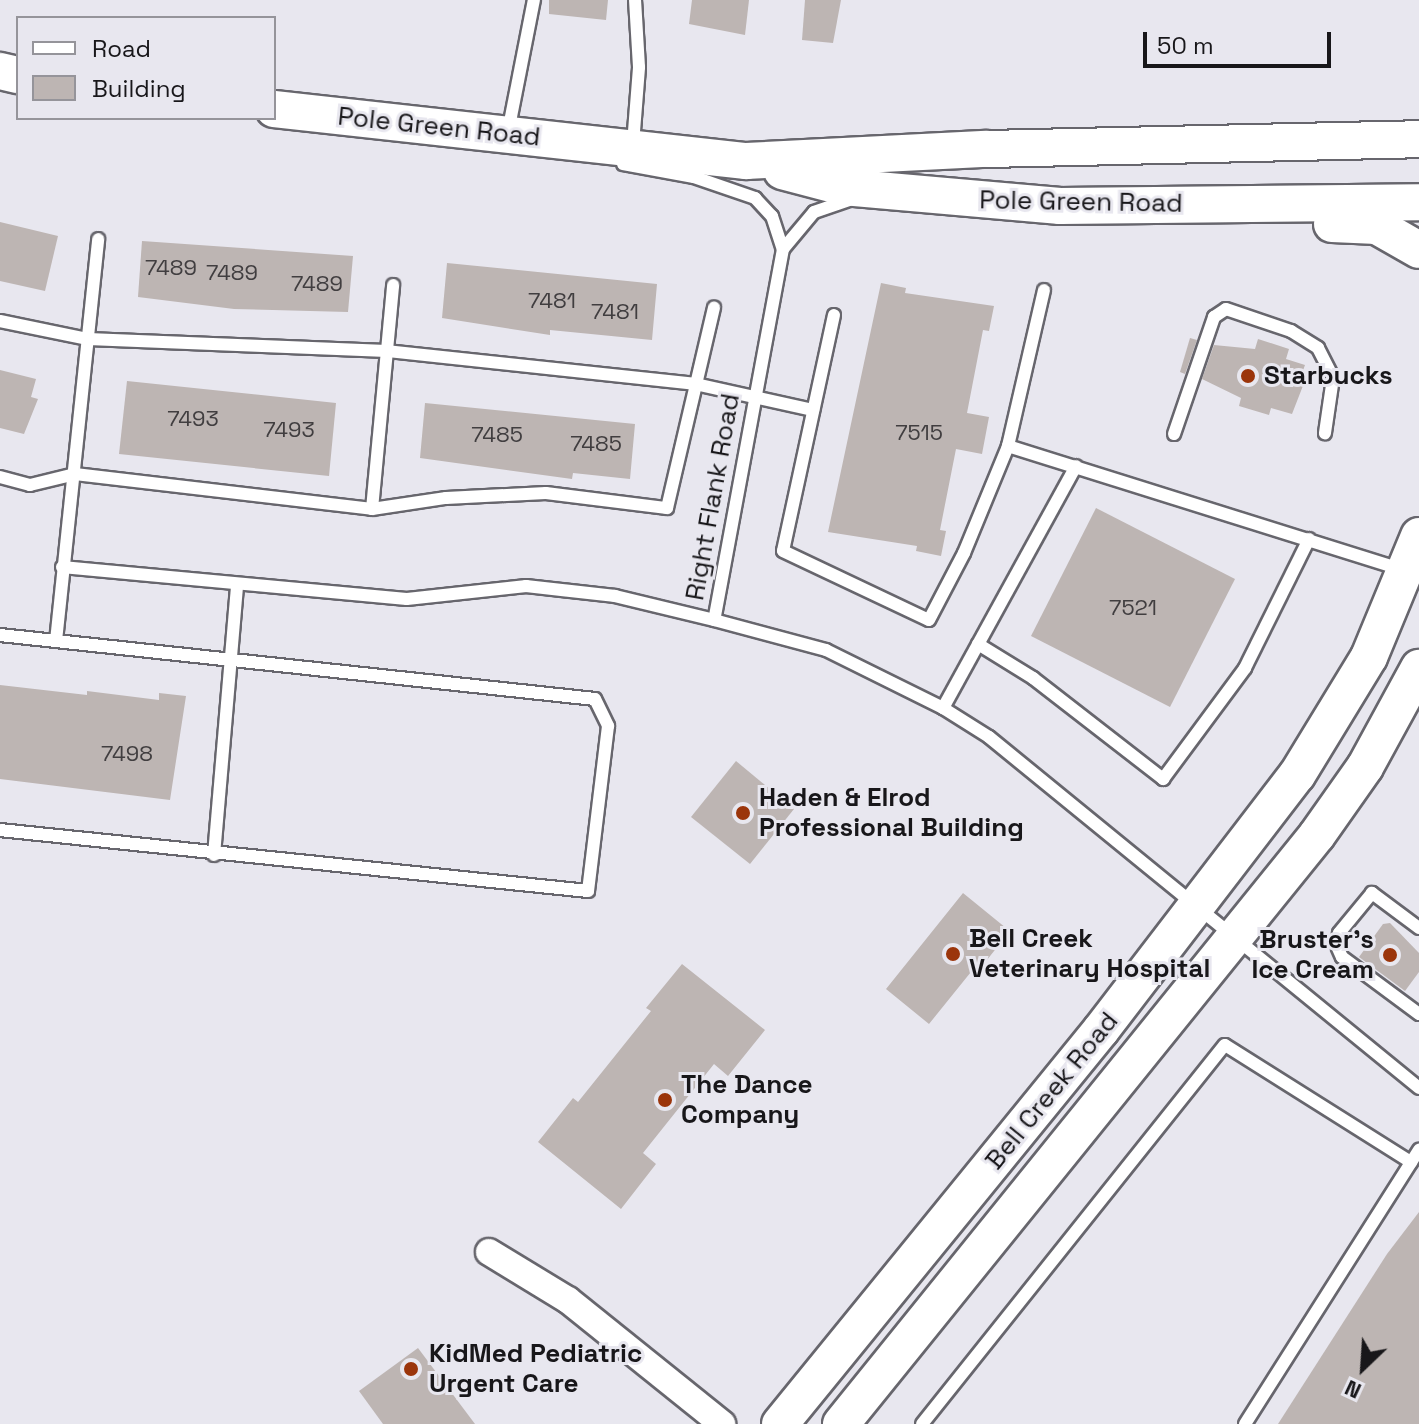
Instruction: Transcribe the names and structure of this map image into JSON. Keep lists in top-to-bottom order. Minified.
{"streets":{"main road":["Pole Green Road","Bell Creek Road"],"lane":["Right Flank Road"]},"crossings":[["Right Flank Road","Bell Creek Road"]],"places":["Starbucks","Haden & Elrod Professional Building","Bell Creek Veterinary Hospital","Bruster's Ice Cream","The Dance Company","KidMed Pediatric Urgent Care"],"house_numbers":["7489","7489","7489","7481","7481","7493","7493","7515","7485","7485","7521","7498"],"legend":["Road","Building"],"scale_bar":"50 m","north":"bottom left"}
